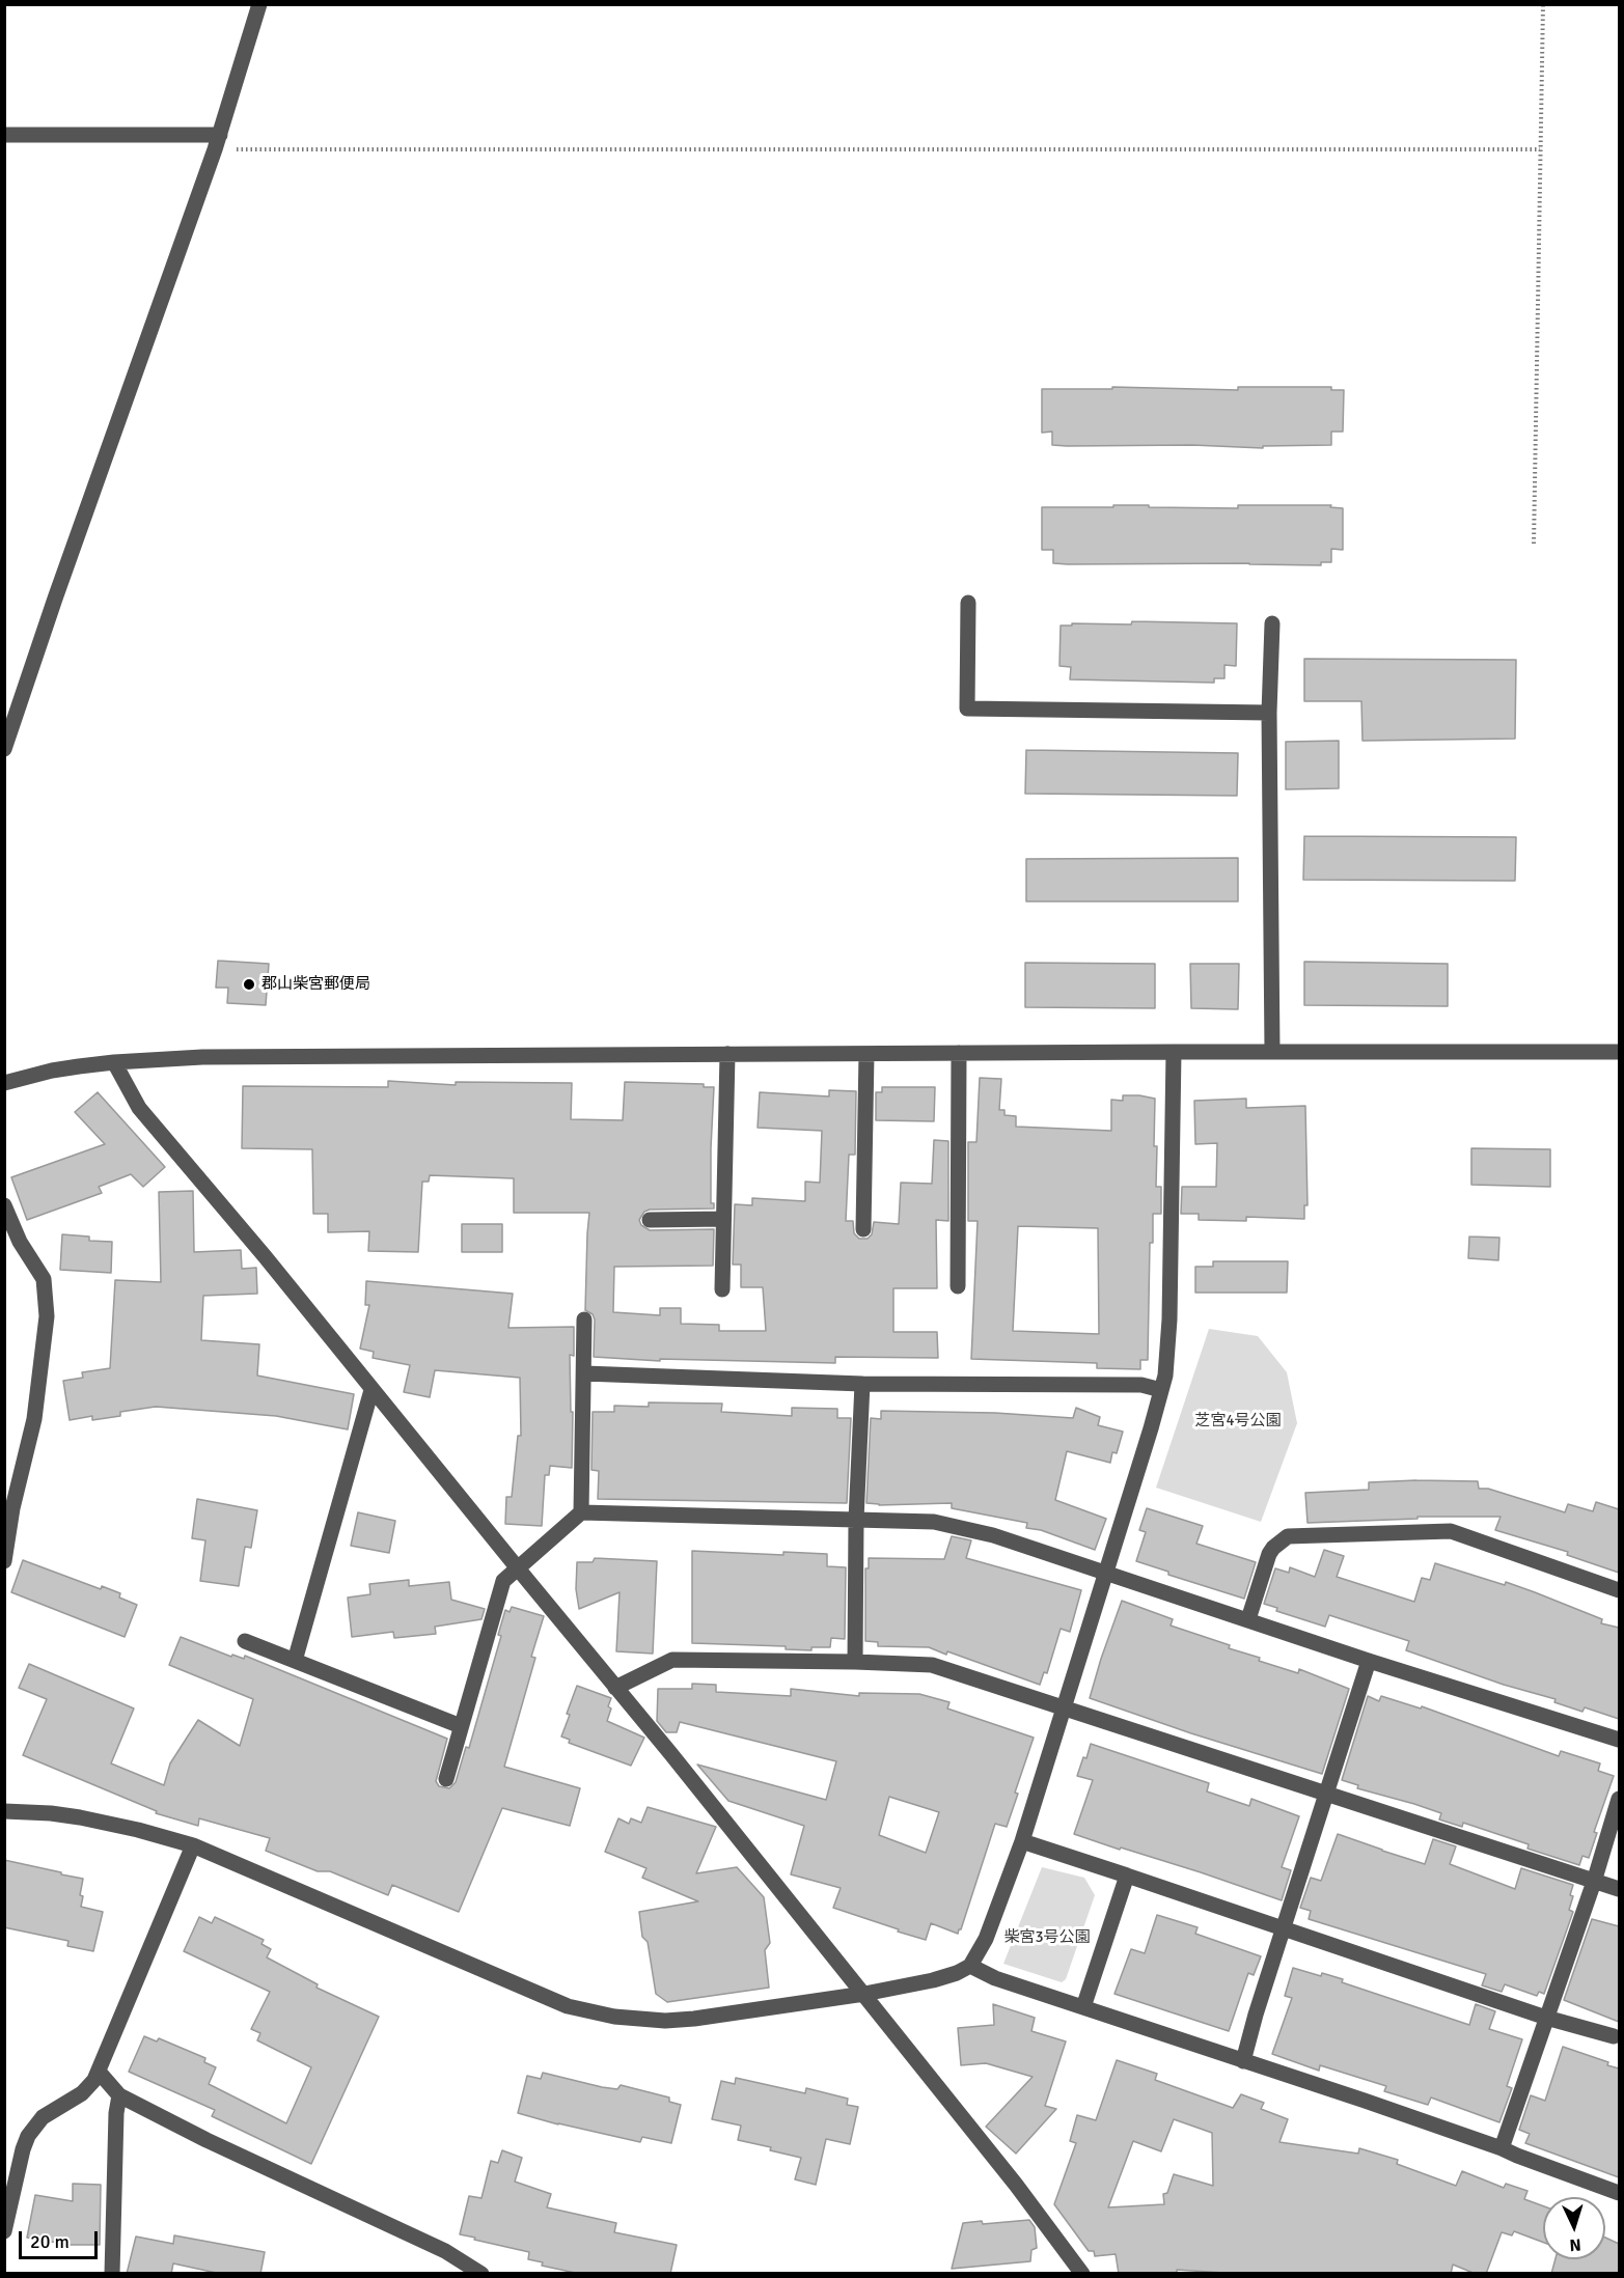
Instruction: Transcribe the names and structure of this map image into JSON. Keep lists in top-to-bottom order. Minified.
{"parks":["芝宮4号公園","柴宮3号公園"],"places":["郡山柴宮郵便局"],"scale_bar":"20 m","north":"bottom"}
